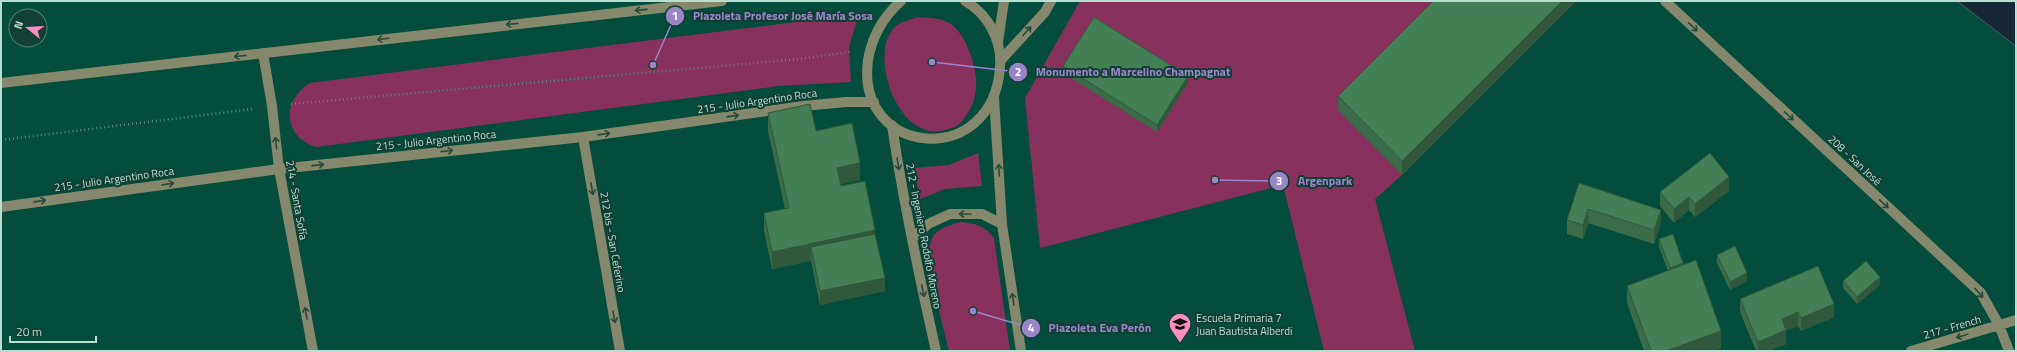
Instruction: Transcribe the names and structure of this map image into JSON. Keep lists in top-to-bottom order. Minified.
{"streets":{"street":["215 - Julio Argentino Roca","208 - San José","214 - Santa Sofía","212 - Ingeniero Rodolfo Moreno","212 bis - San Ceferino","217 - French"]},"crossings":[["215 - Julio Argentino Roca","214 - Santa Sofía"],["215 - Julio Argentino Roca","212 bis - San Ceferino"],["208 - San José","217 - French"]],"one_way":["215 - Julio Argentino Roca","208 - San José","214 - Santa Sofía","212 bis - San Ceferino","217 - French"],"places":{"other":["Monumento a Marcelino Champagnat","Plazoleta Profesor José María Sosa","Argenpark","Plazoleta Eva Perón"],"school or university":["Escuela Primaria 7 Juan Bautista Alberdi"]},"scale_bar":"20 m","north":"left"}
